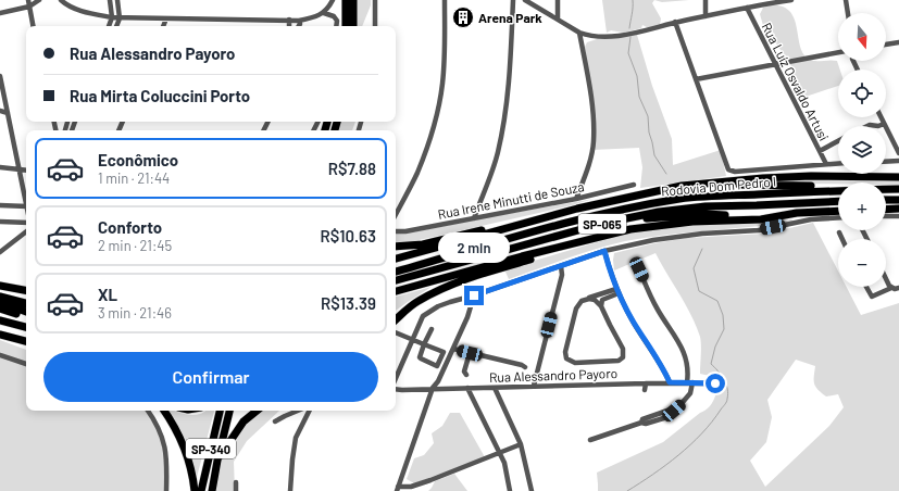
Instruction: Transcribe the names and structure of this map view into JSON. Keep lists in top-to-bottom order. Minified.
{"streets":{"highway":["Rodovia Dom Pedro I","SP-065","SP-340"],"street":["Rua Luíz Osvaldo Artusi","Rua Irene Minutti de Souza","Rua Alessandro Payoro"]},"places":{"building":["Arena Park"]},"north":"bottom","page":{"map_buttons":["+","−"],"banner":["Rua Alessandro Payoro","Rua Mirta Coluccini Porto"],"list":[{"name":"Econômico","note":"1 min · 21:44","value":"R$7.88"},{"name":"Conforto","note":"2 min · 21:45","value":"R$10.63"},{"name":"XL","note":"3 min · 21:46","value":"R$13.39"}],"bubble":"2 min","buttons":"Confirmar"}}
